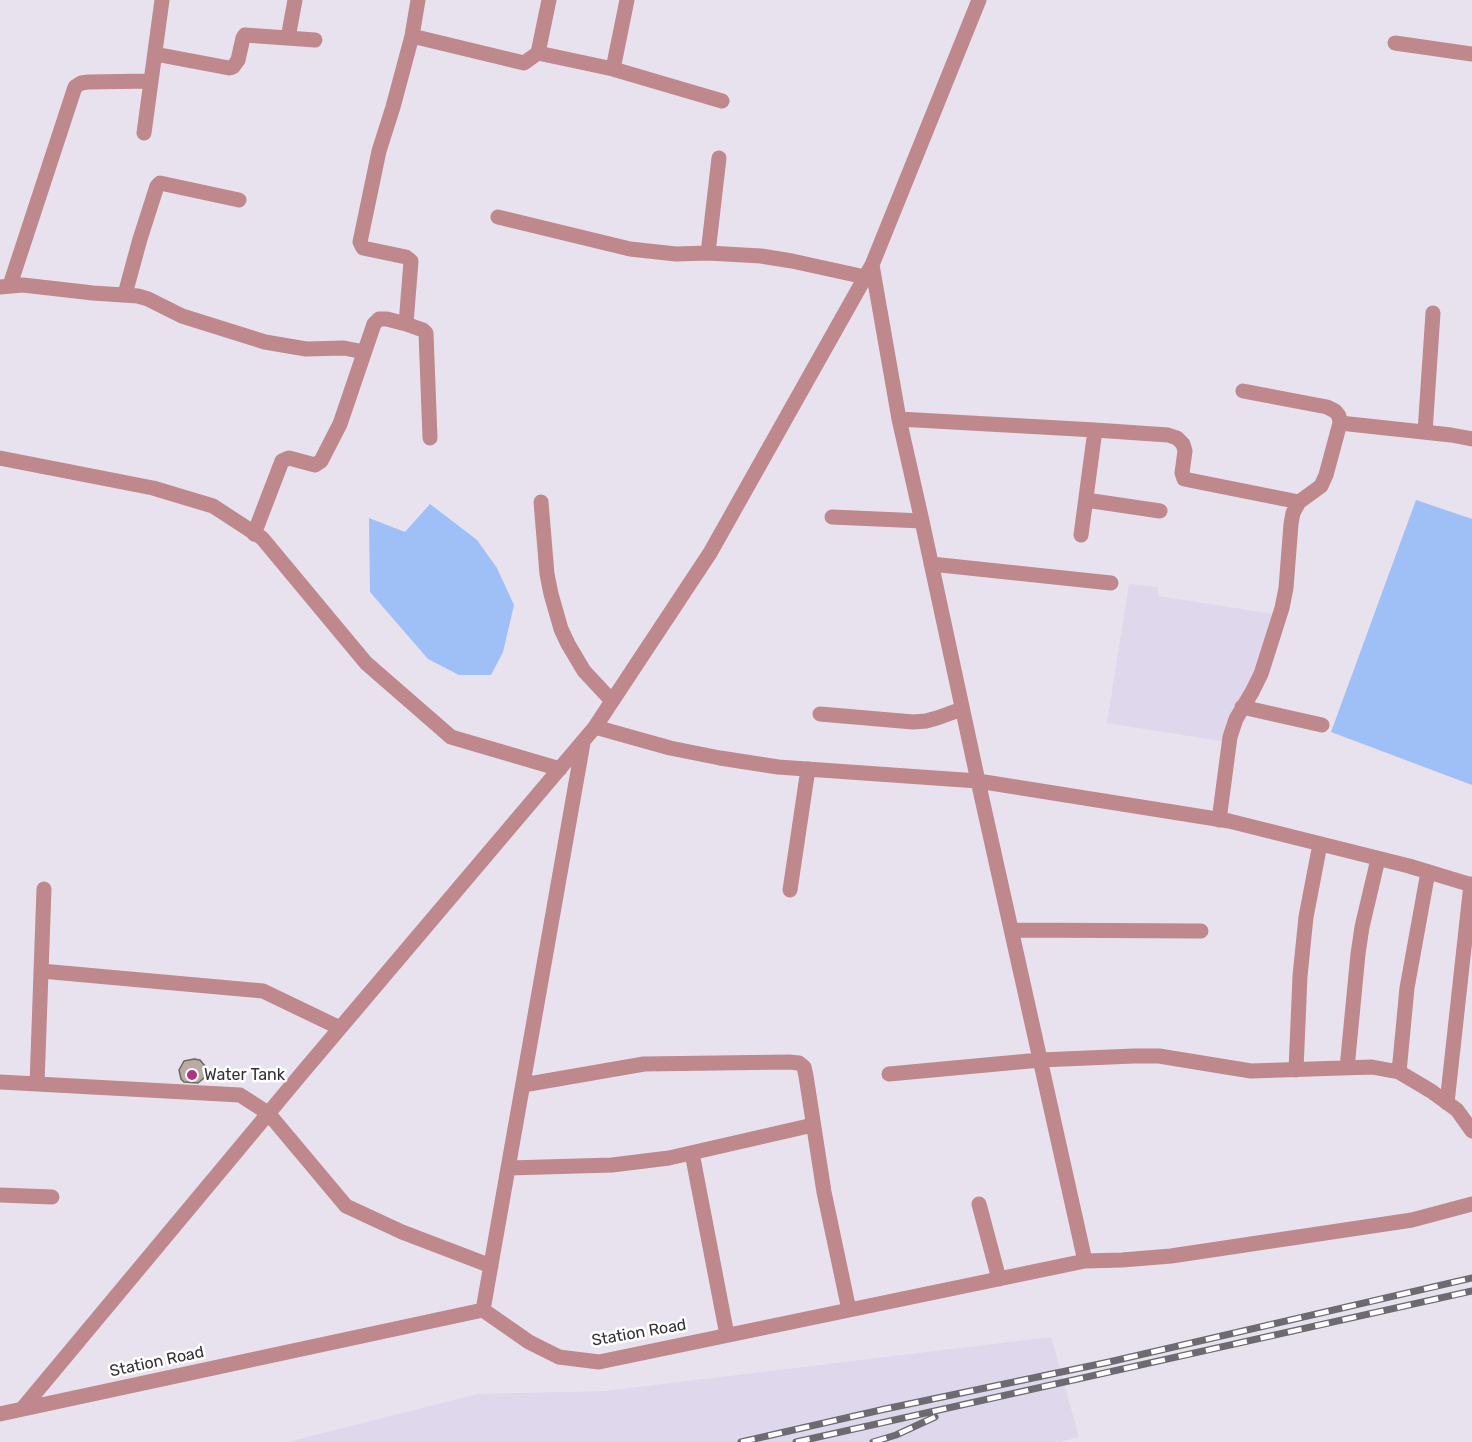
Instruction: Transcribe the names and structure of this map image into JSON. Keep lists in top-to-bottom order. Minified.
{"streets":{"street":["Station Road"]},"places":["Water Tank"]}
